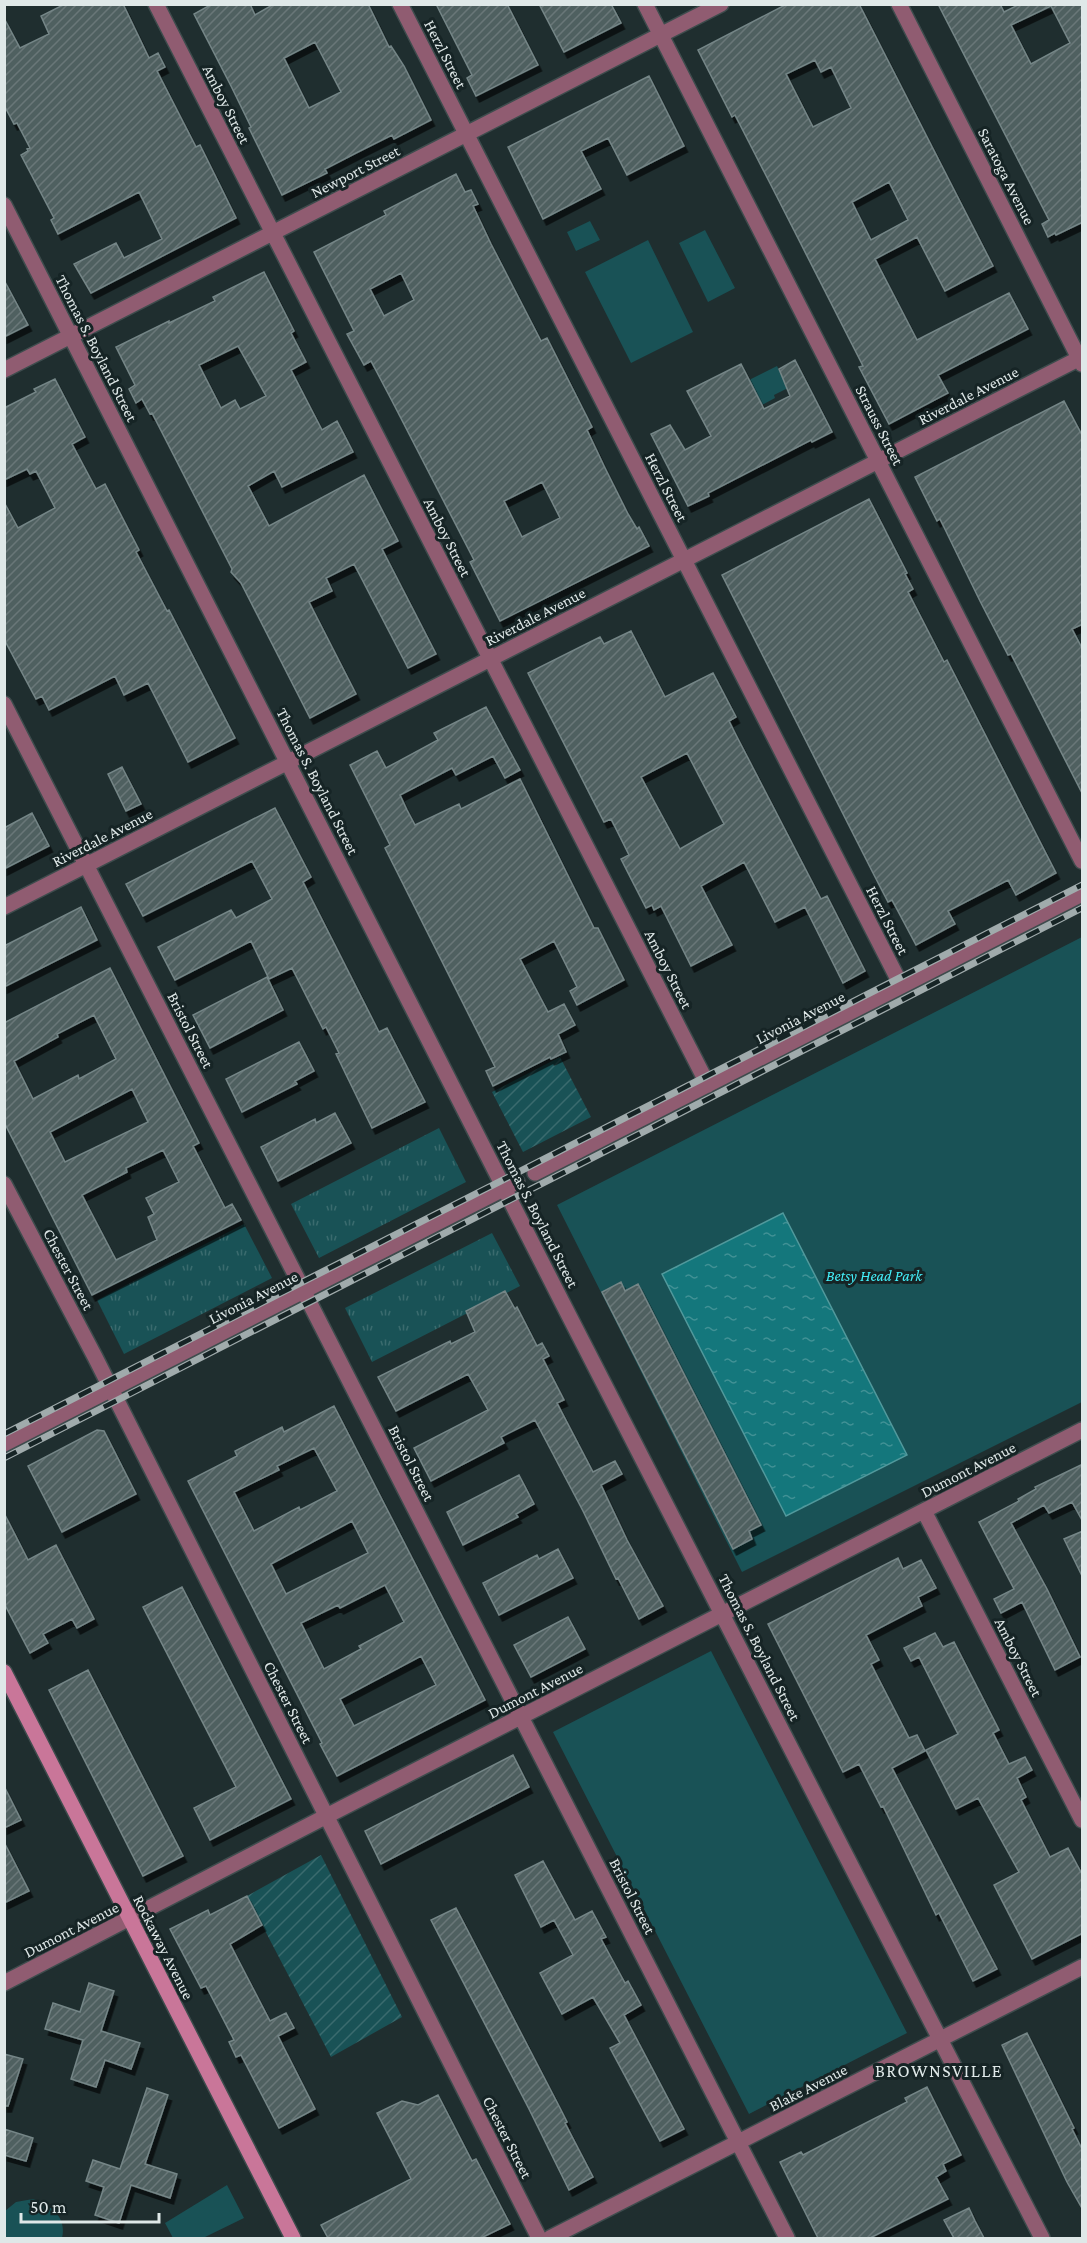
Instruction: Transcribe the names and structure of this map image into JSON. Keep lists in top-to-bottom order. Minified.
{"streets":{"street":["Herzl Street","Amboy Street","Newport Street","Saratoga Avenue","Thomas S. Boyland Street","Riverdale Avenue","Strauss Street","Livonia Avenue","Bristol Street","Chester Street","Dumont Avenue","Rockaway Avenue","Blake Avenue"]},"crossings":[["Herzl Street","Newport Street"],["Herzl Street","Riverdale Avenue"],["Herzl Street","Livonia Avenue"],["Amboy Street","Newport Street"],["Amboy Street","Riverdale Avenue"],["Amboy Street","Livonia Avenue"],["Amboy Street","Dumont Avenue"],["Newport Street","Thomas S. Boyland Street"],["Newport Street","Strauss Street"],["Saratoga Avenue","Riverdale Avenue"],["Thomas S. Boyland Street","Riverdale Avenue"],["Thomas S. Boyland Street","Livonia Avenue"],["Thomas S. Boyland Street","Dumont Avenue"],["Thomas S. Boyland Street","Blake Avenue"],["Riverdale Avenue","Strauss Street"],["Riverdale Avenue","Bristol Street"],["Livonia Avenue","Bristol Street"],["Livonia Avenue","Chester Street"],["Bristol Street","Dumont Avenue"],["Bristol Street","Blake Avenue"],["Chester Street","Dumont Avenue"],["Dumont Avenue","Rockaway Avenue"]],"districts":["BROWNSVILLE"],"parks":["Betsy Head Park"],"scale_bar":"50 m"}
